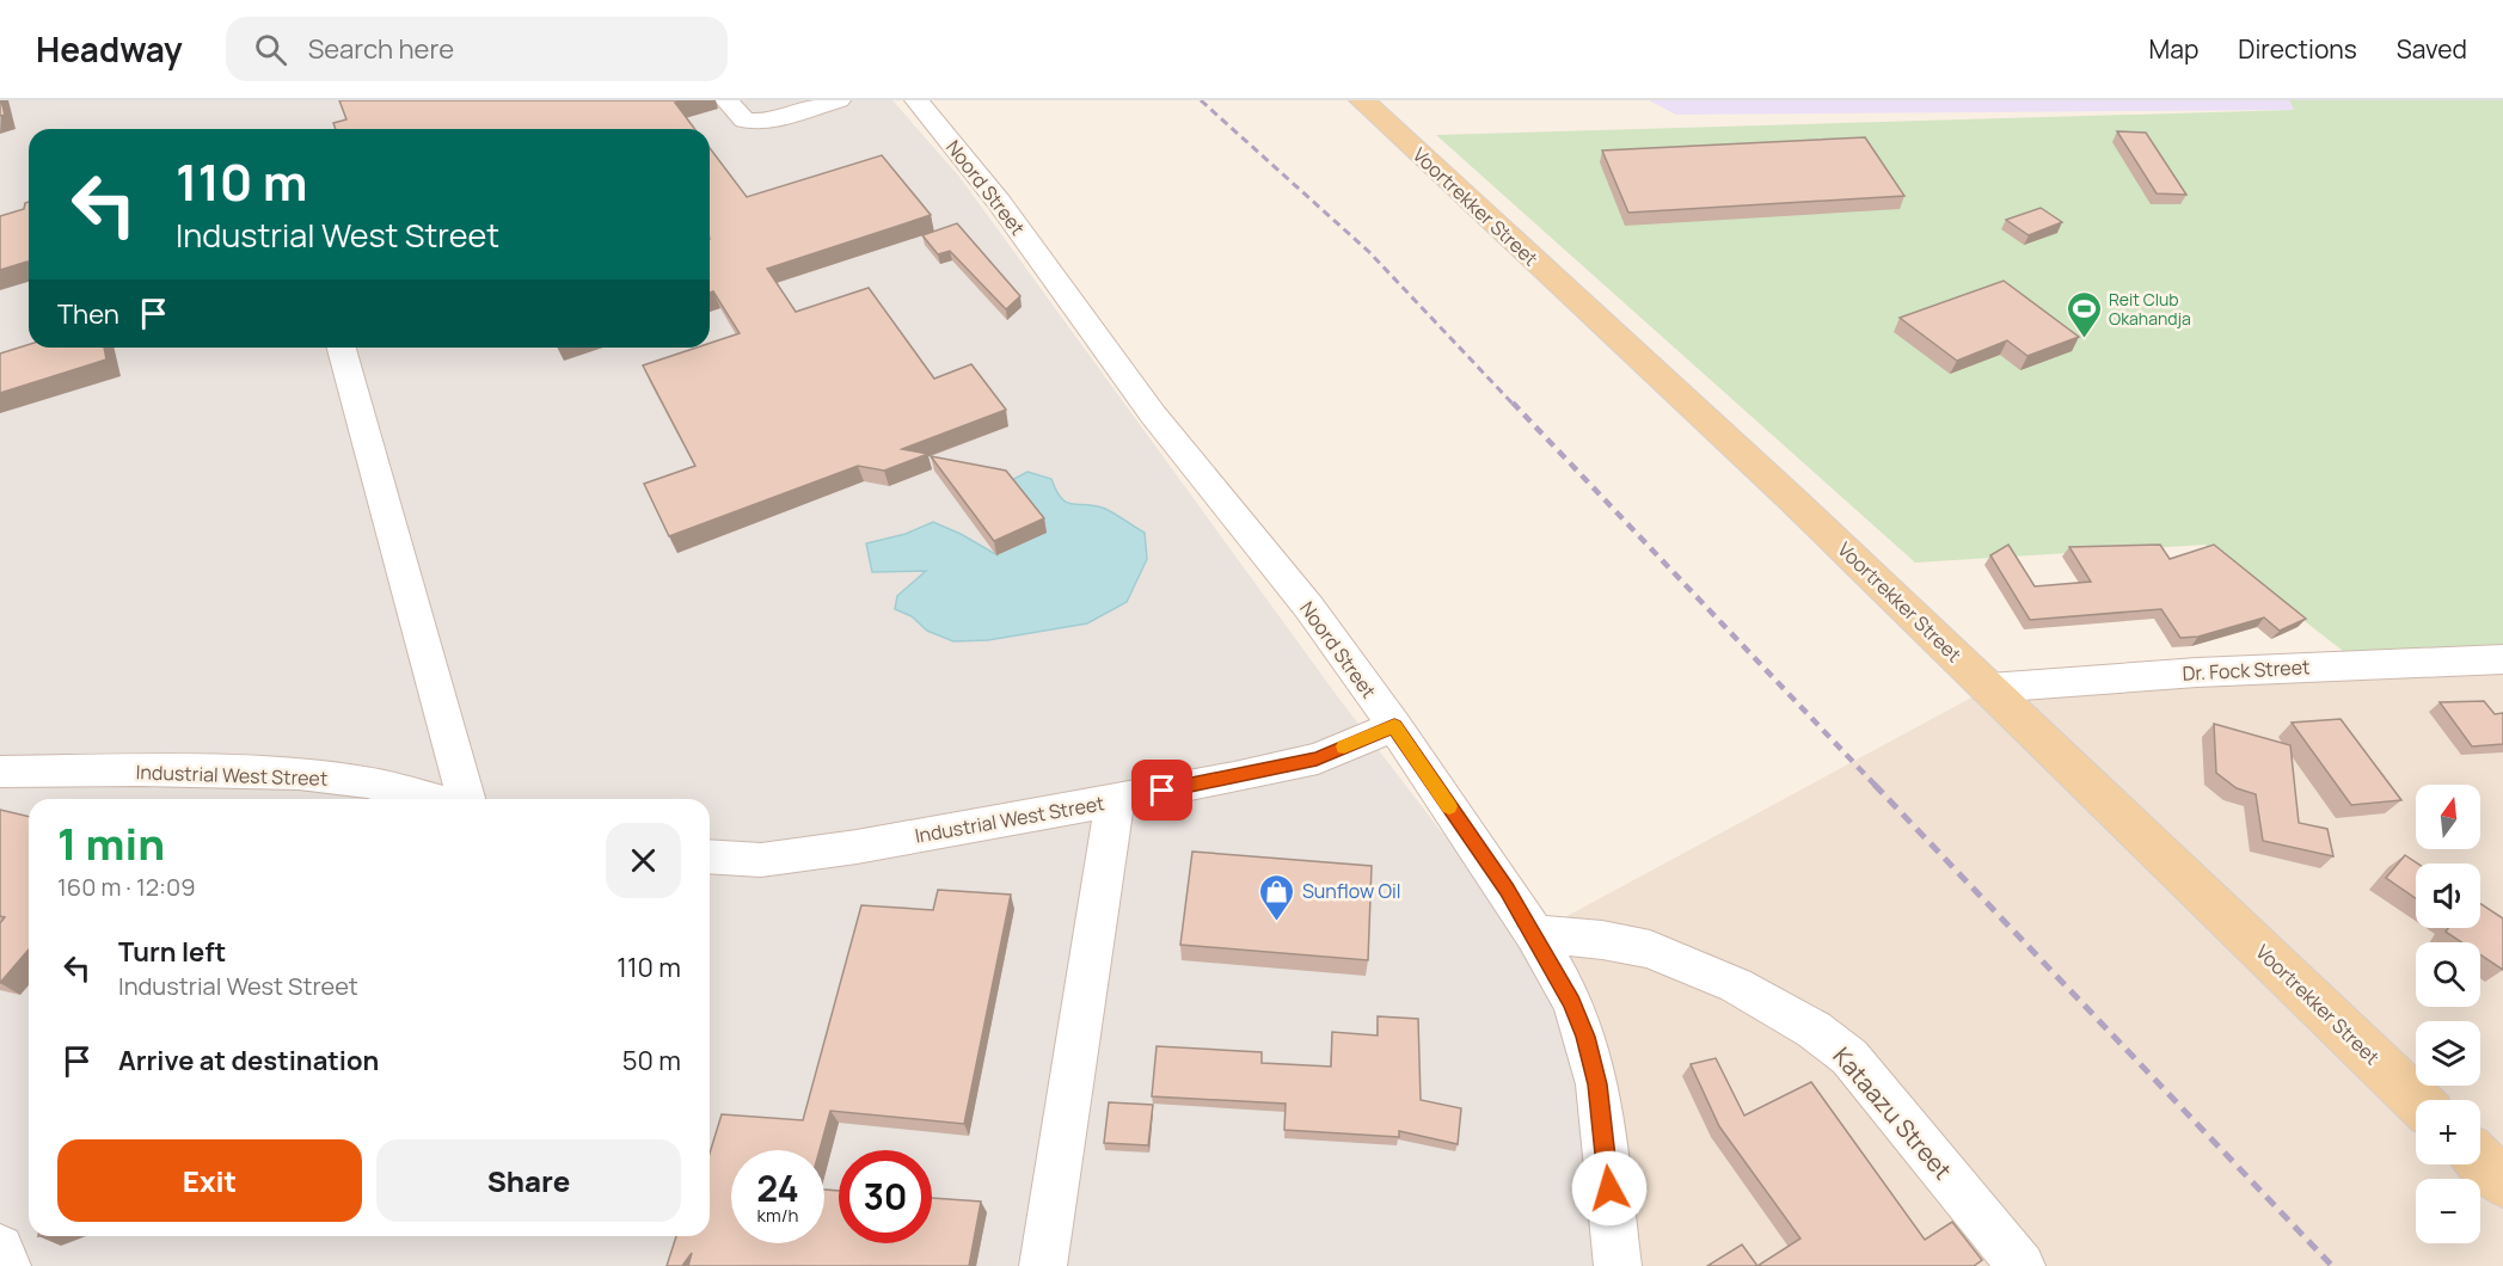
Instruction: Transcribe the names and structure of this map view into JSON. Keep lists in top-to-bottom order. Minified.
{"streets":{"main road":["Voortrekker Street"],"street":["Noord Street","Dr. Fock Street","Industrial West Street","Kataazu Street"]},"crossings":[["Noord Street","Industrial West Street"],["Noord Street","Kataazu Street"],["Voortrekker Street","Dr. Fock Street"]],"places":{"sports":["Reit Club Okahandja"],"shop":["Sunflow Oil"]},"north":"top","page":{"header":"Headway","search":"Search here","nav":["Map","Directions","Saved"],"turn":["110 m","Industrial West Street"],"then":"Then","map_buttons":["+","−"],"heading":["1 min","160 m · 12:09"],"list":[{"name":"Turn left","note":"Industrial West Street","value":"110 m"},{"name":"Arrive at destination","value":"50 m"}],"buttons":["Exit","Share"],"speed":"24 km/h","limit":"30"}}
